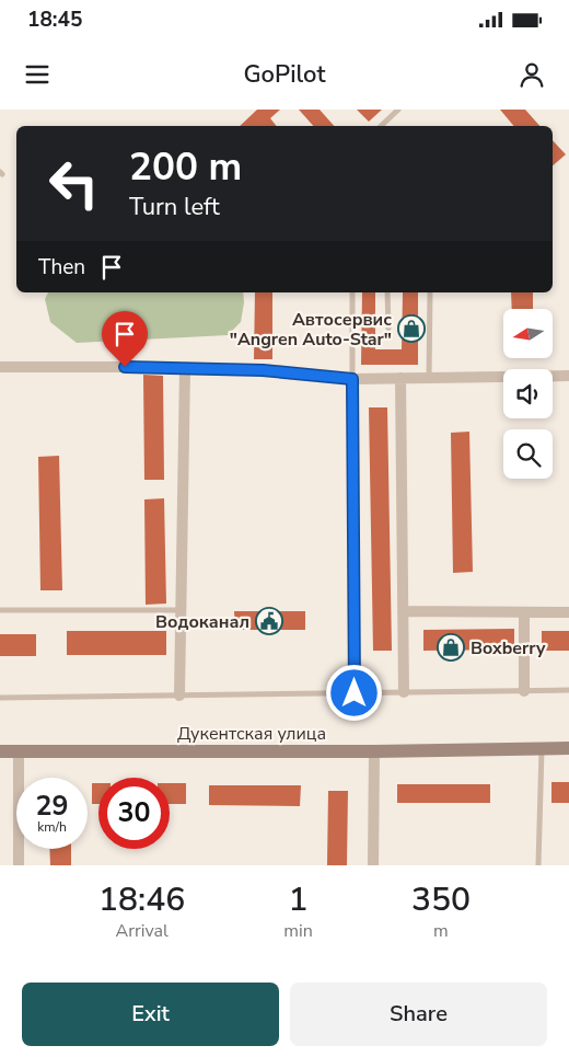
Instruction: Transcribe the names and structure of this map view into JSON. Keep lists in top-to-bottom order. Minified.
{"streets":{"main road":["Дукентская улица"]},"places":{"shop":["Автосервис \"Angren Auto-Star\"","Boxberry"],"public building":["Водоканал"]},"north":"left","page":{"status":"18:45","header":"GoPilot","turn":["200 m","Turn left"],"then":"Then","speed":"29 km/h","limit":"30","eta":["18:46","Arrival","1","min","350","m"],"buttons":["Exit","Share"]}}
